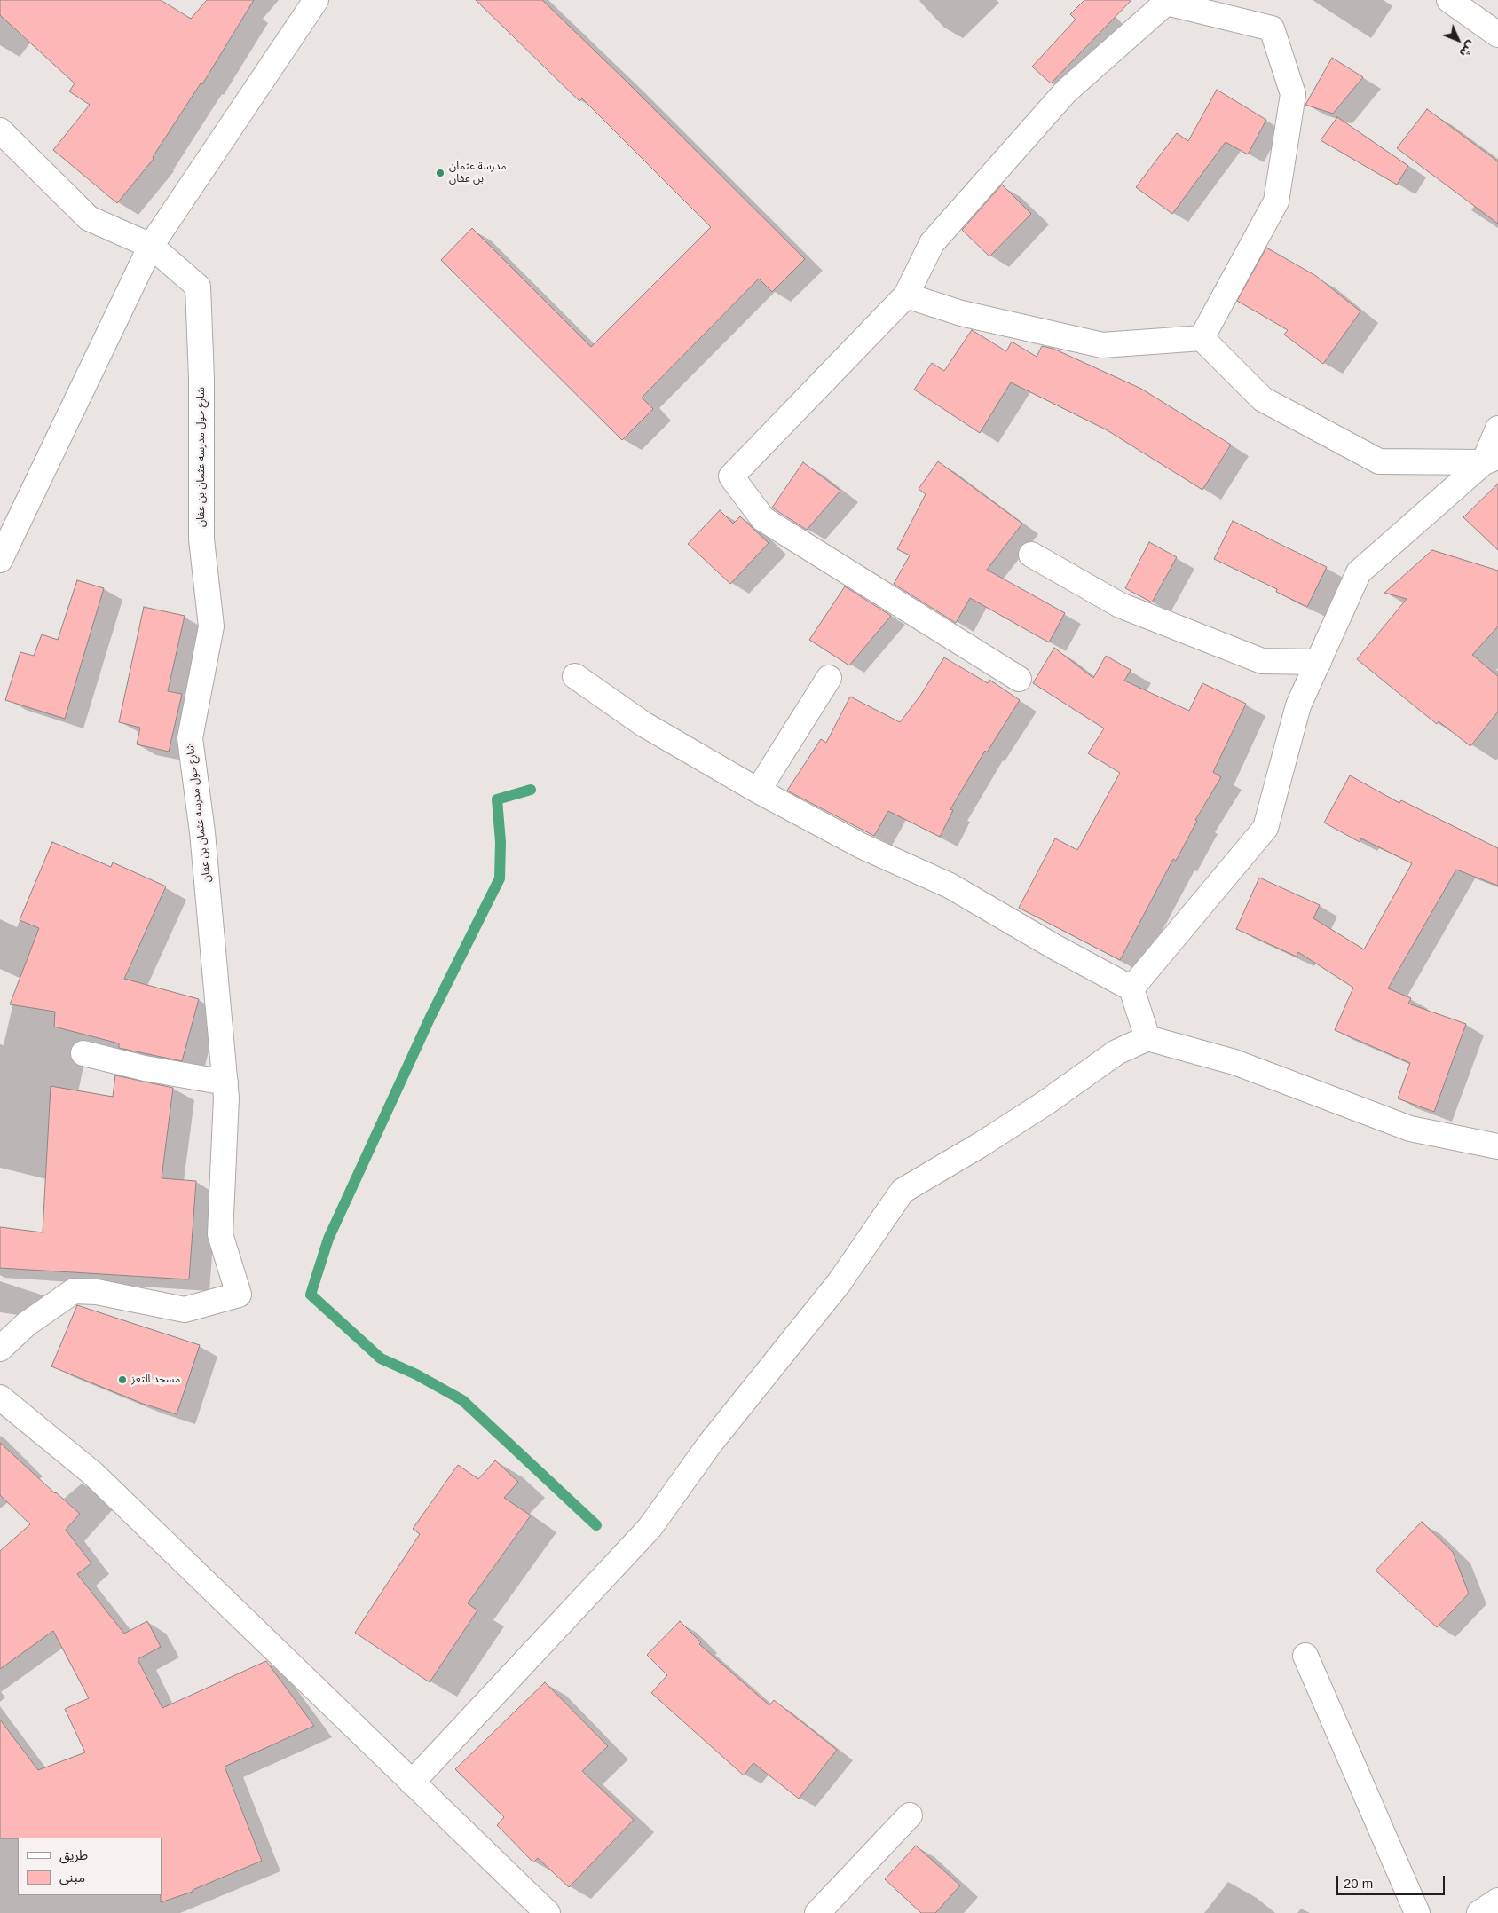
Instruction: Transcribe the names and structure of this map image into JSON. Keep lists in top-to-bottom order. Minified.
{"streets":{"street":["شارع حول مدرسه عثمان بن عفان"]},"places":["مدرسة عثمان بن عفان","مسجد التعز"],"legend":["طريق","مبنى"],"scale_bar":"20 m","north":"bottom right"}
